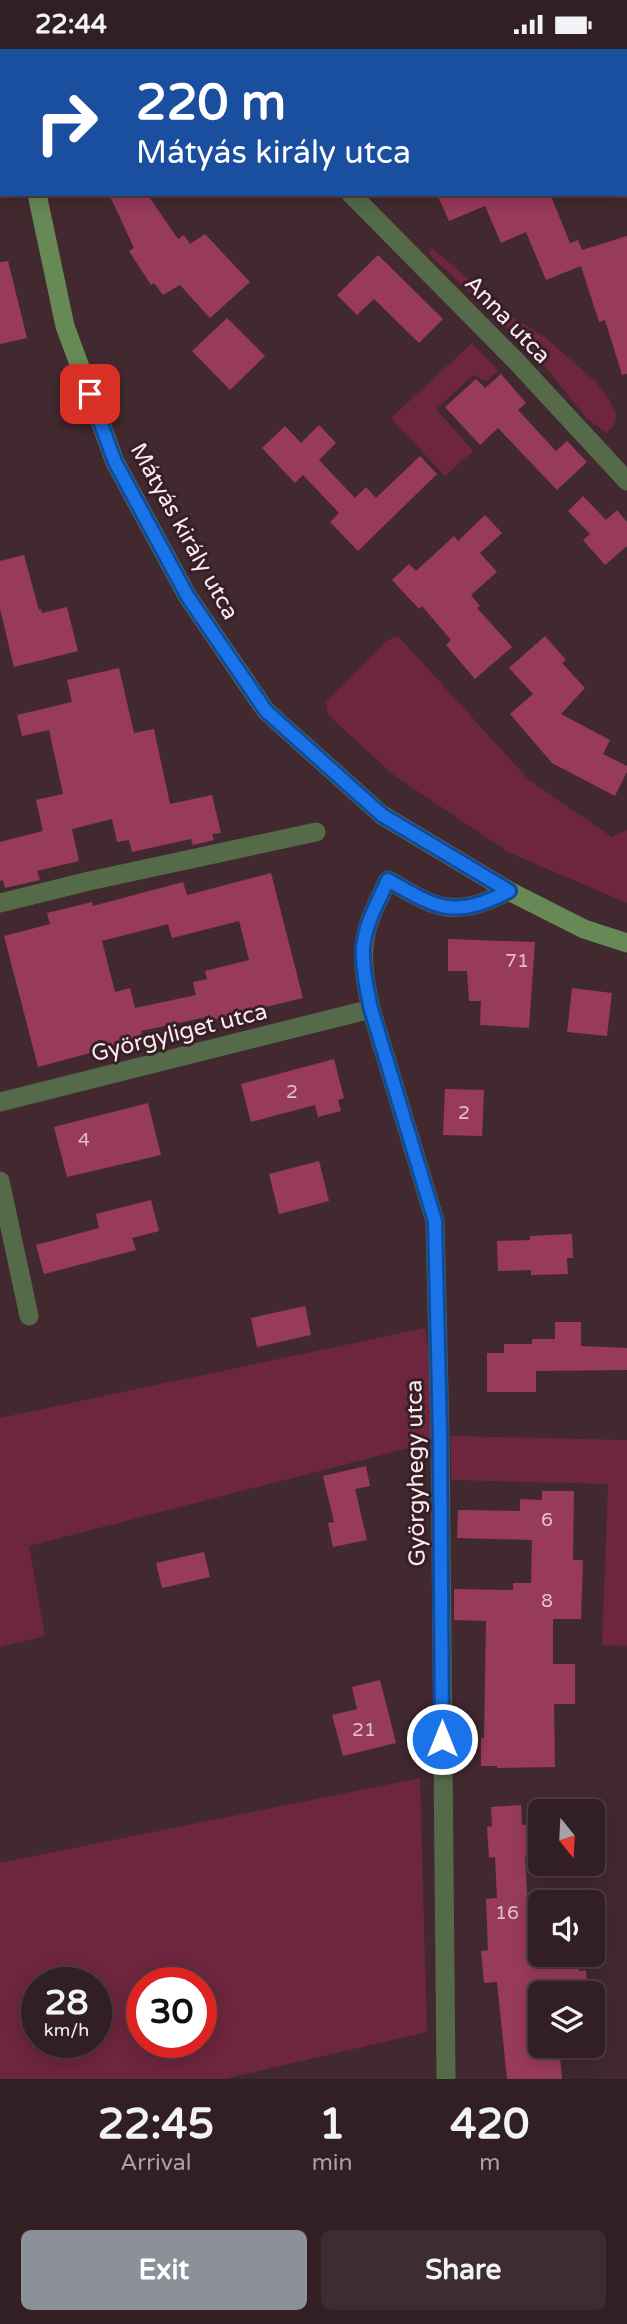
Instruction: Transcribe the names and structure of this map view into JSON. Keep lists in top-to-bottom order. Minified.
{"streets":{"main road":["Mátyás király utca"],"street":["Anna utca","Györgyliget utca","Györgyhegy utca"]},"crossings":[["Mátyás király utca","Györgyhegy utca"],["Györgyliget utca","Györgyhegy utca"]],"house_numbers":["71","2","2","4","6","8","21","16"],"north":"bottom","page":{"status":"22:44","turn":["220 m","Mátyás király utca"],"speed":"28 km/h","limit":"30","eta":["22:45","Arrival","1","min","420","m"],"buttons":["Exit","Share"]}}
